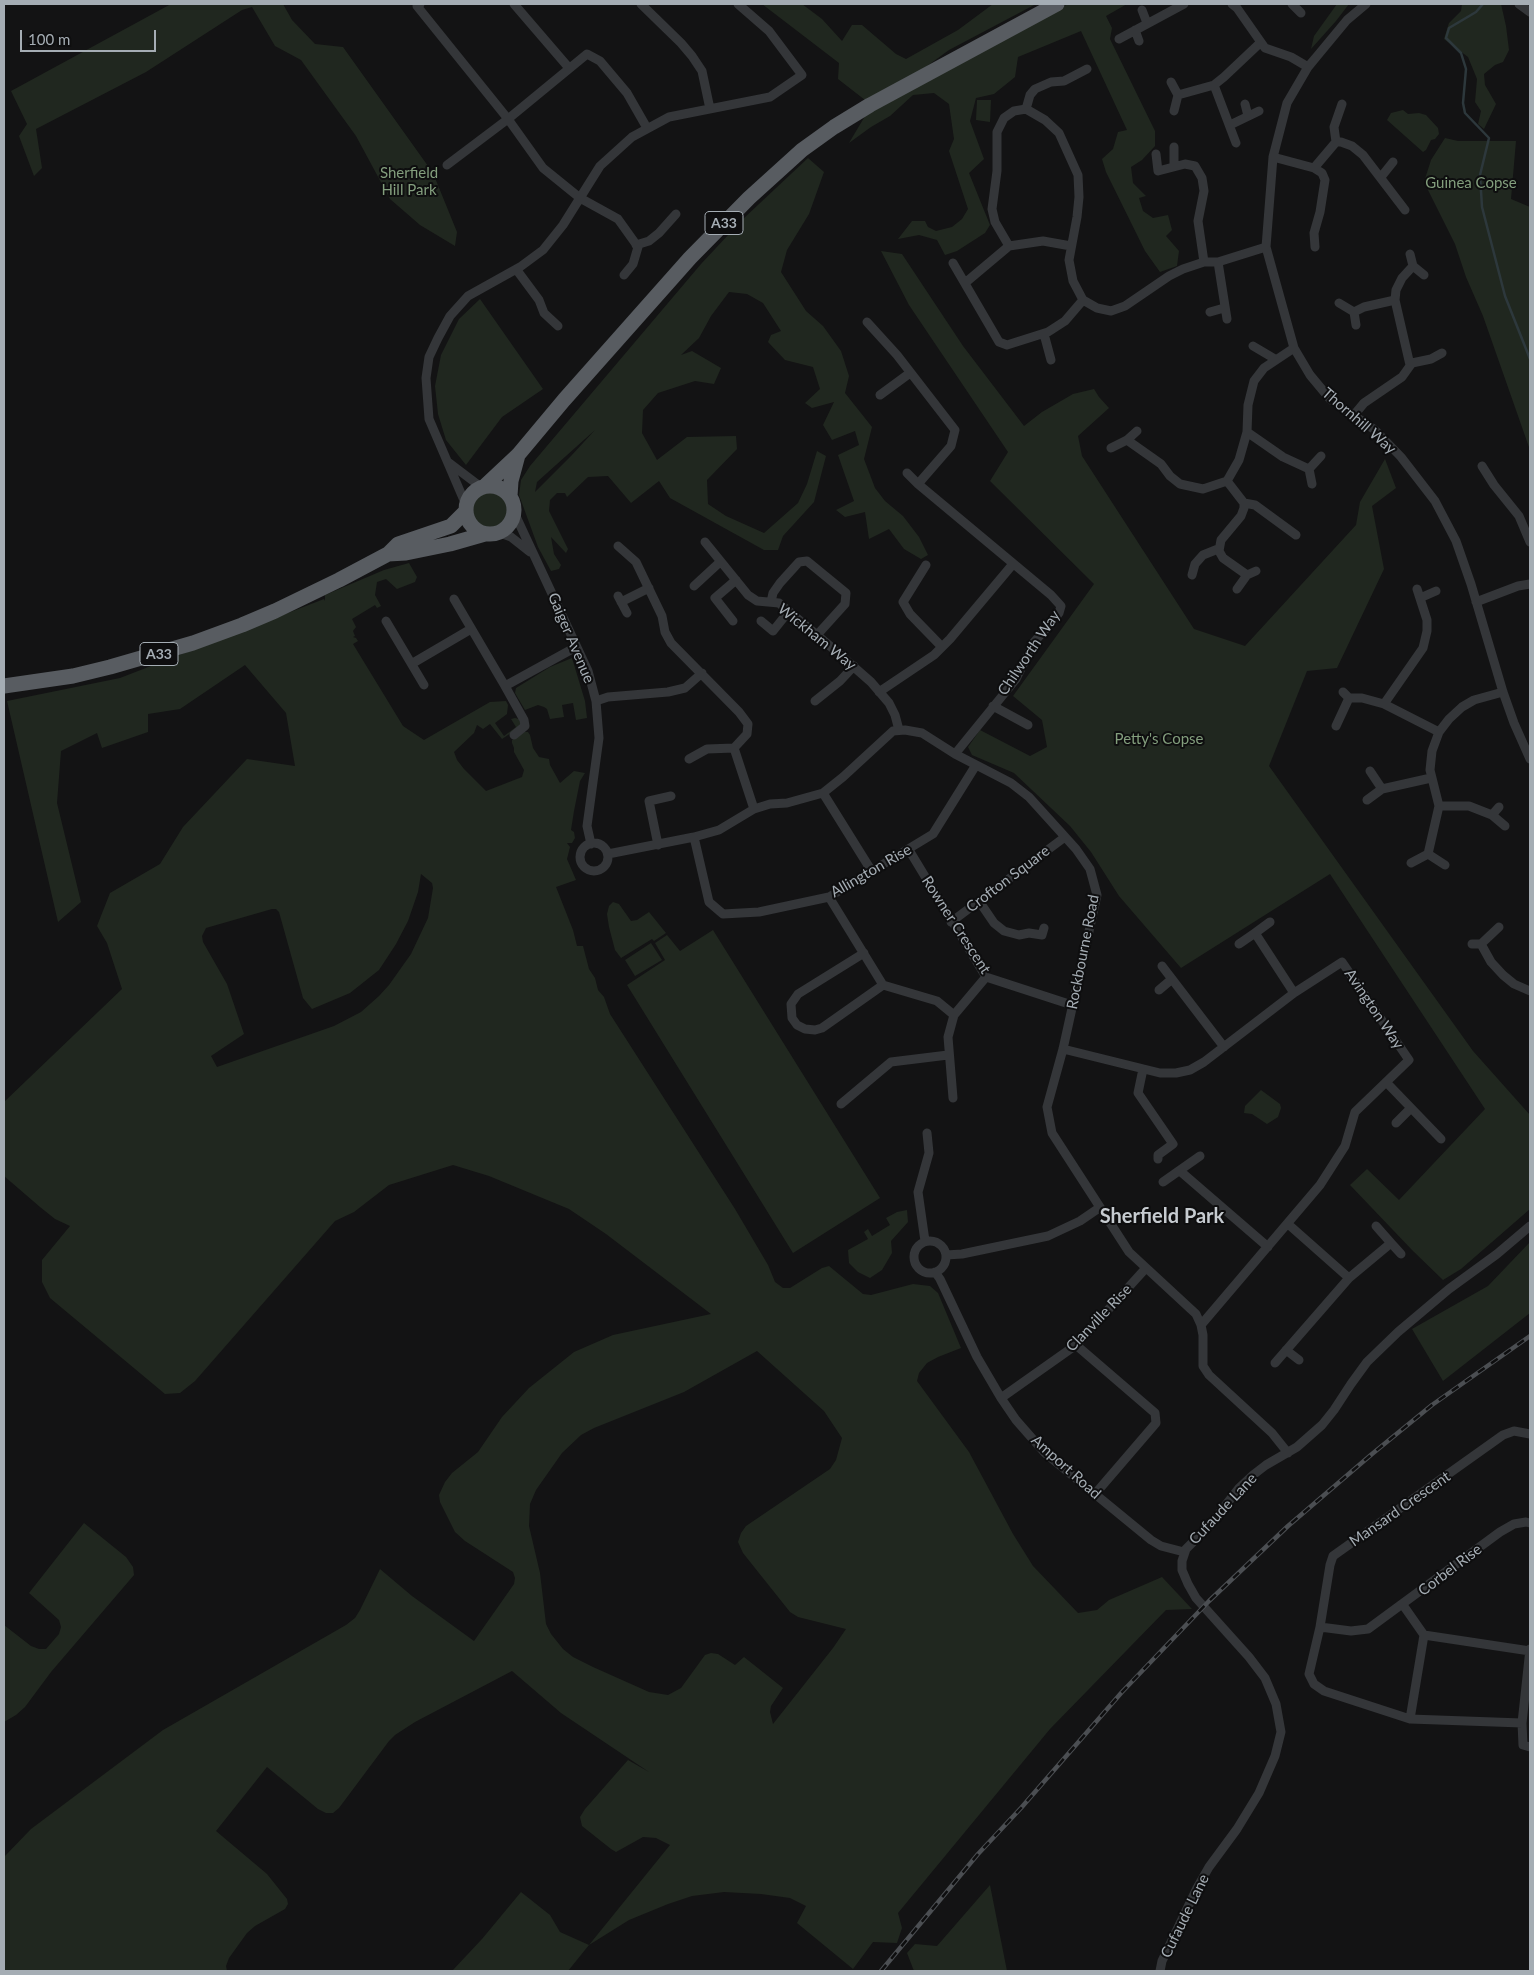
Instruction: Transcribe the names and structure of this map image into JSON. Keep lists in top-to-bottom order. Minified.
{"streets":{"highway":["A33"],"street":["Thornhill Way","Wickham Way","Gaiger Avenue","Chilworth Way","Allington Rise","Crofton Square","Rowner Crescent","Rockbourne Road","Avington Way","Clanville Rise","Amport Road","Cufaude Lane","Mansard Crescent","Corbel Rise"]},"crossings":[["A33","Gaiger Avenue"],["Wickham Way","Rockbourne Road"],["Chilworth Way","Rockbourne Road"],["Allington Rise","Rowner Crescent"],["Allington Rise","Rockbourne Road"],["Crofton Square","Rowner Crescent"],["Crofton Square","Rockbourne Road"],["Rowner Crescent","Rockbourne Road"],["Rockbourne Road","Avington Way"],["Rockbourne Road","Clanville Rise"],["Clanville Rise","Amport Road"],["Amport Road","Cufaude Lane"]],"districts":["Sherfield Park"],"parks":["Sherfield Hill Park","Guinea Copse","Petty's Copse"],"scale_bar":"100 m"}
